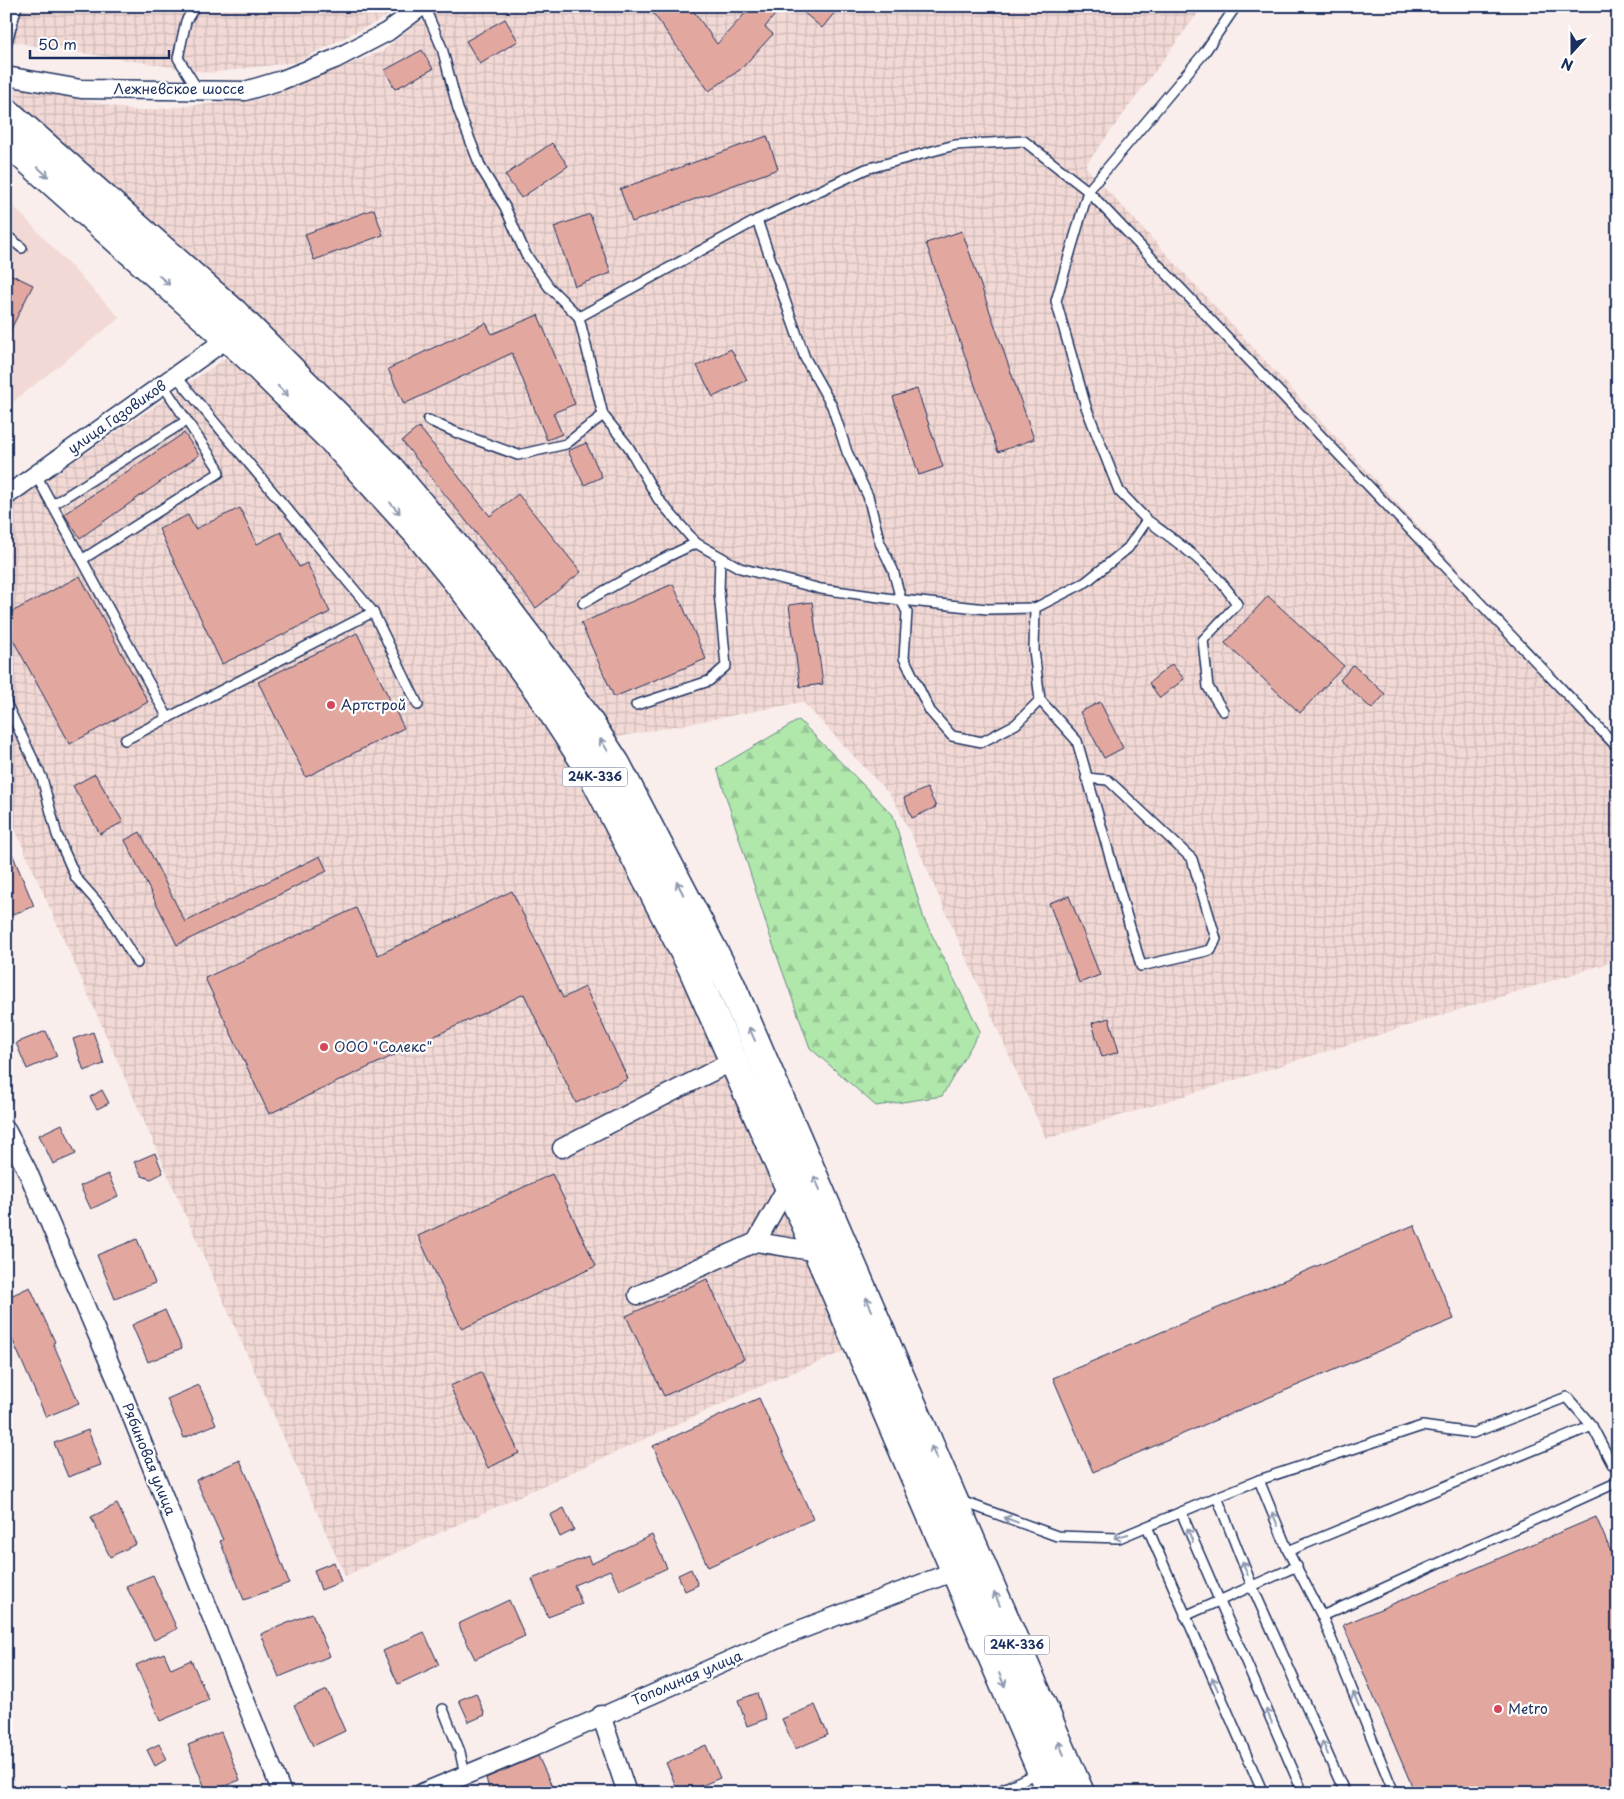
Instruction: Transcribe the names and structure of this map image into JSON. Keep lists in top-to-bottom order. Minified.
{"streets":{"main road":["24К-336"],"street":["Лежневское шоссе","улица Газовиков","Рябиновая улица","Тополиная улица"]},"crossings":[["улица Газовиков","24К-336"],["24К-336","Тополиная улица"]],"places":["Артстрой","ООО \"Солекс\"","Metro"],"scale_bar":"50 m","north":"bottom"}
